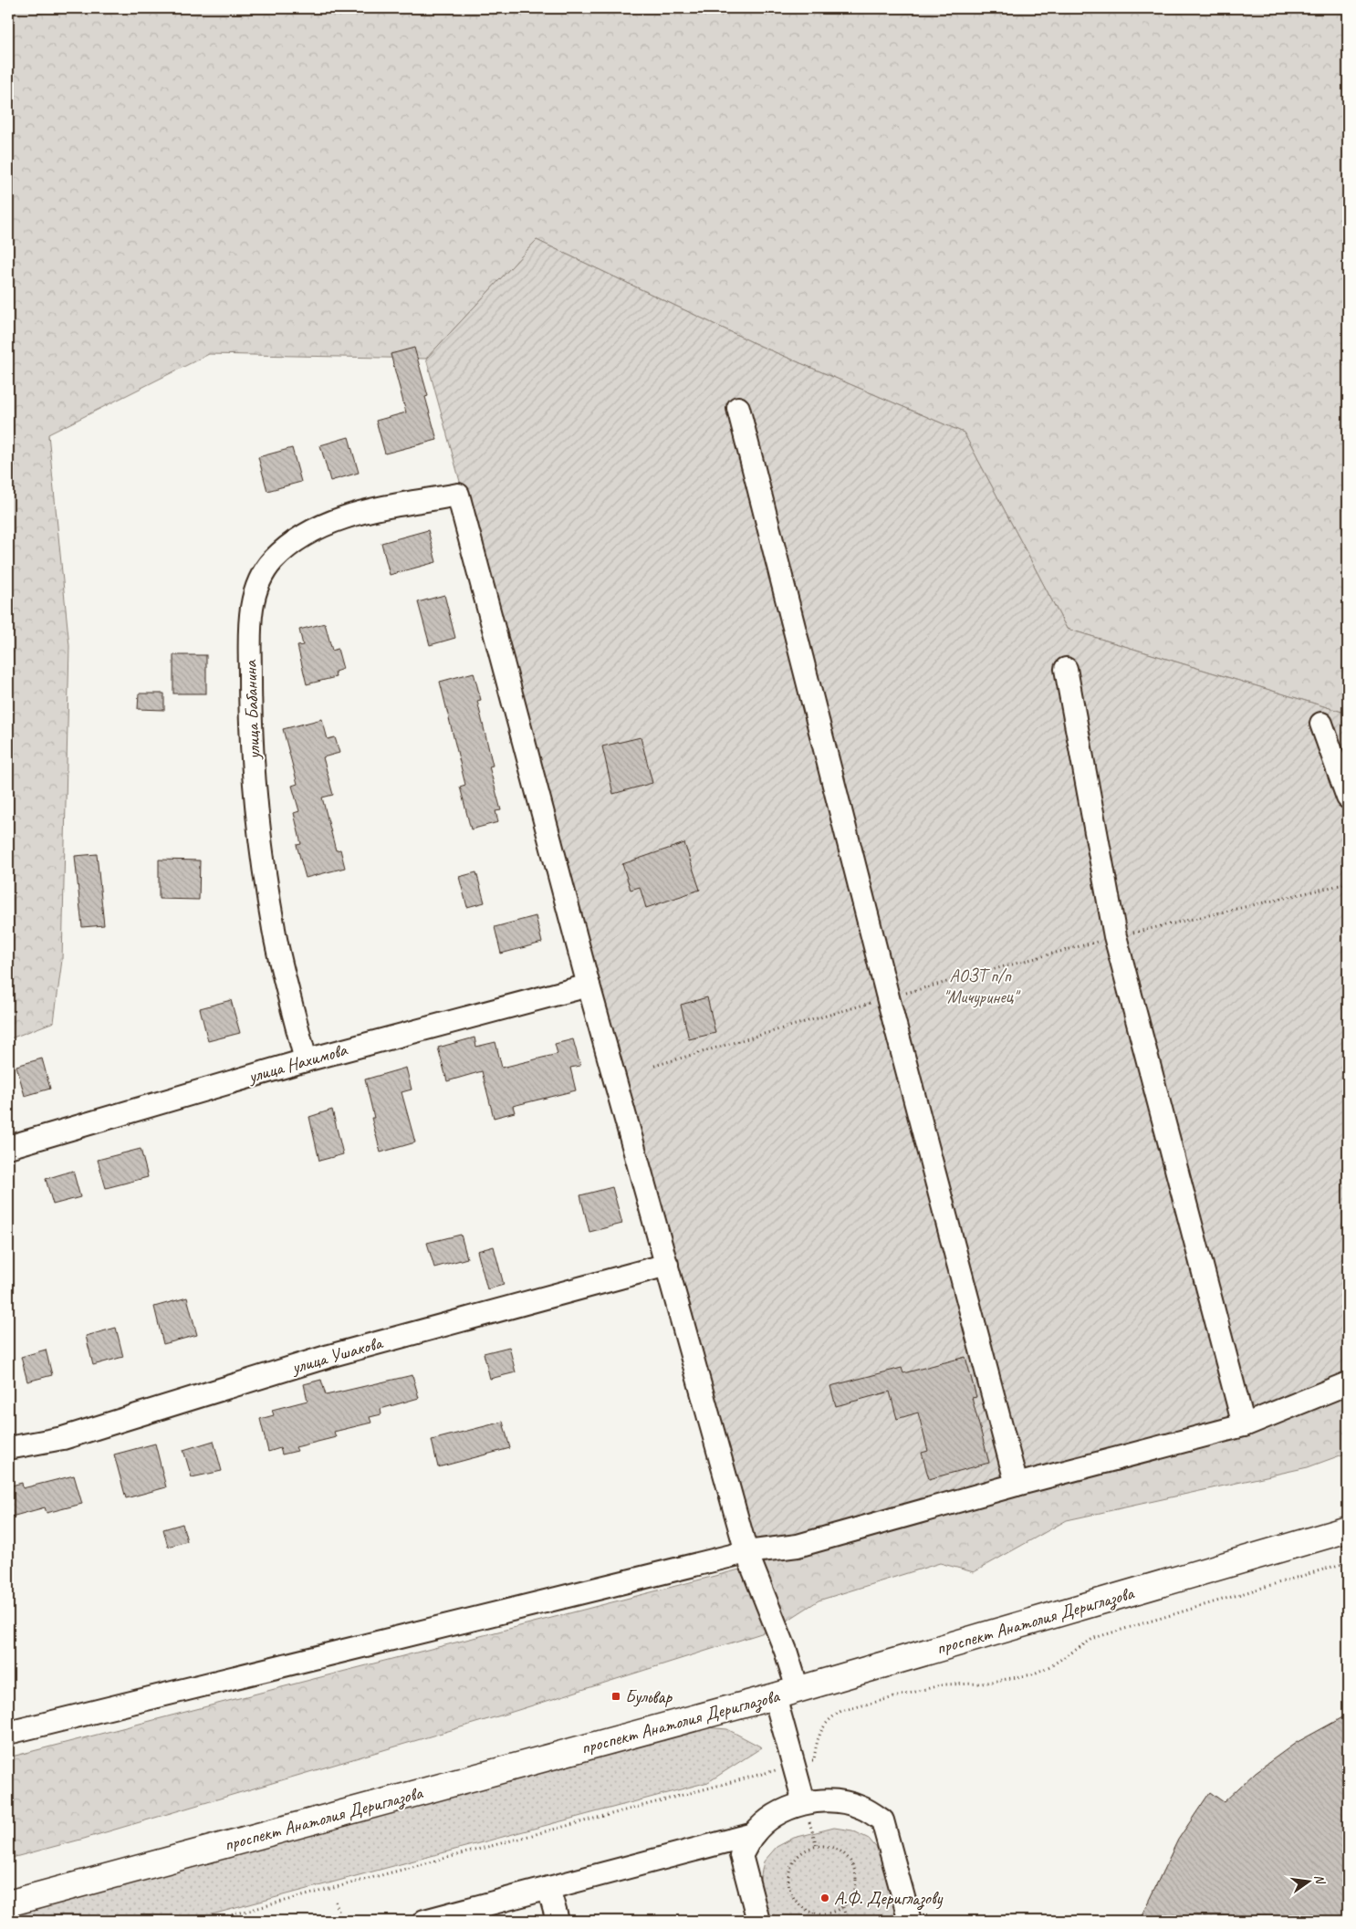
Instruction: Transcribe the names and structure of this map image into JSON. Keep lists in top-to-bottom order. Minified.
{"streets":{"main road":["проспект Анатолия Дериглазова"],"street":["улица Бабанина","улица Нахимова","улица Ушакова"]},"crossings":[["улица Бабанина","улица Нахимова"]],"parks":["АОЗТ п/п \"Мичуринец\""],"places":{"transit":["Бульвар"],"other":["А.Ф. Дериглазову"]},"north":"right"}
